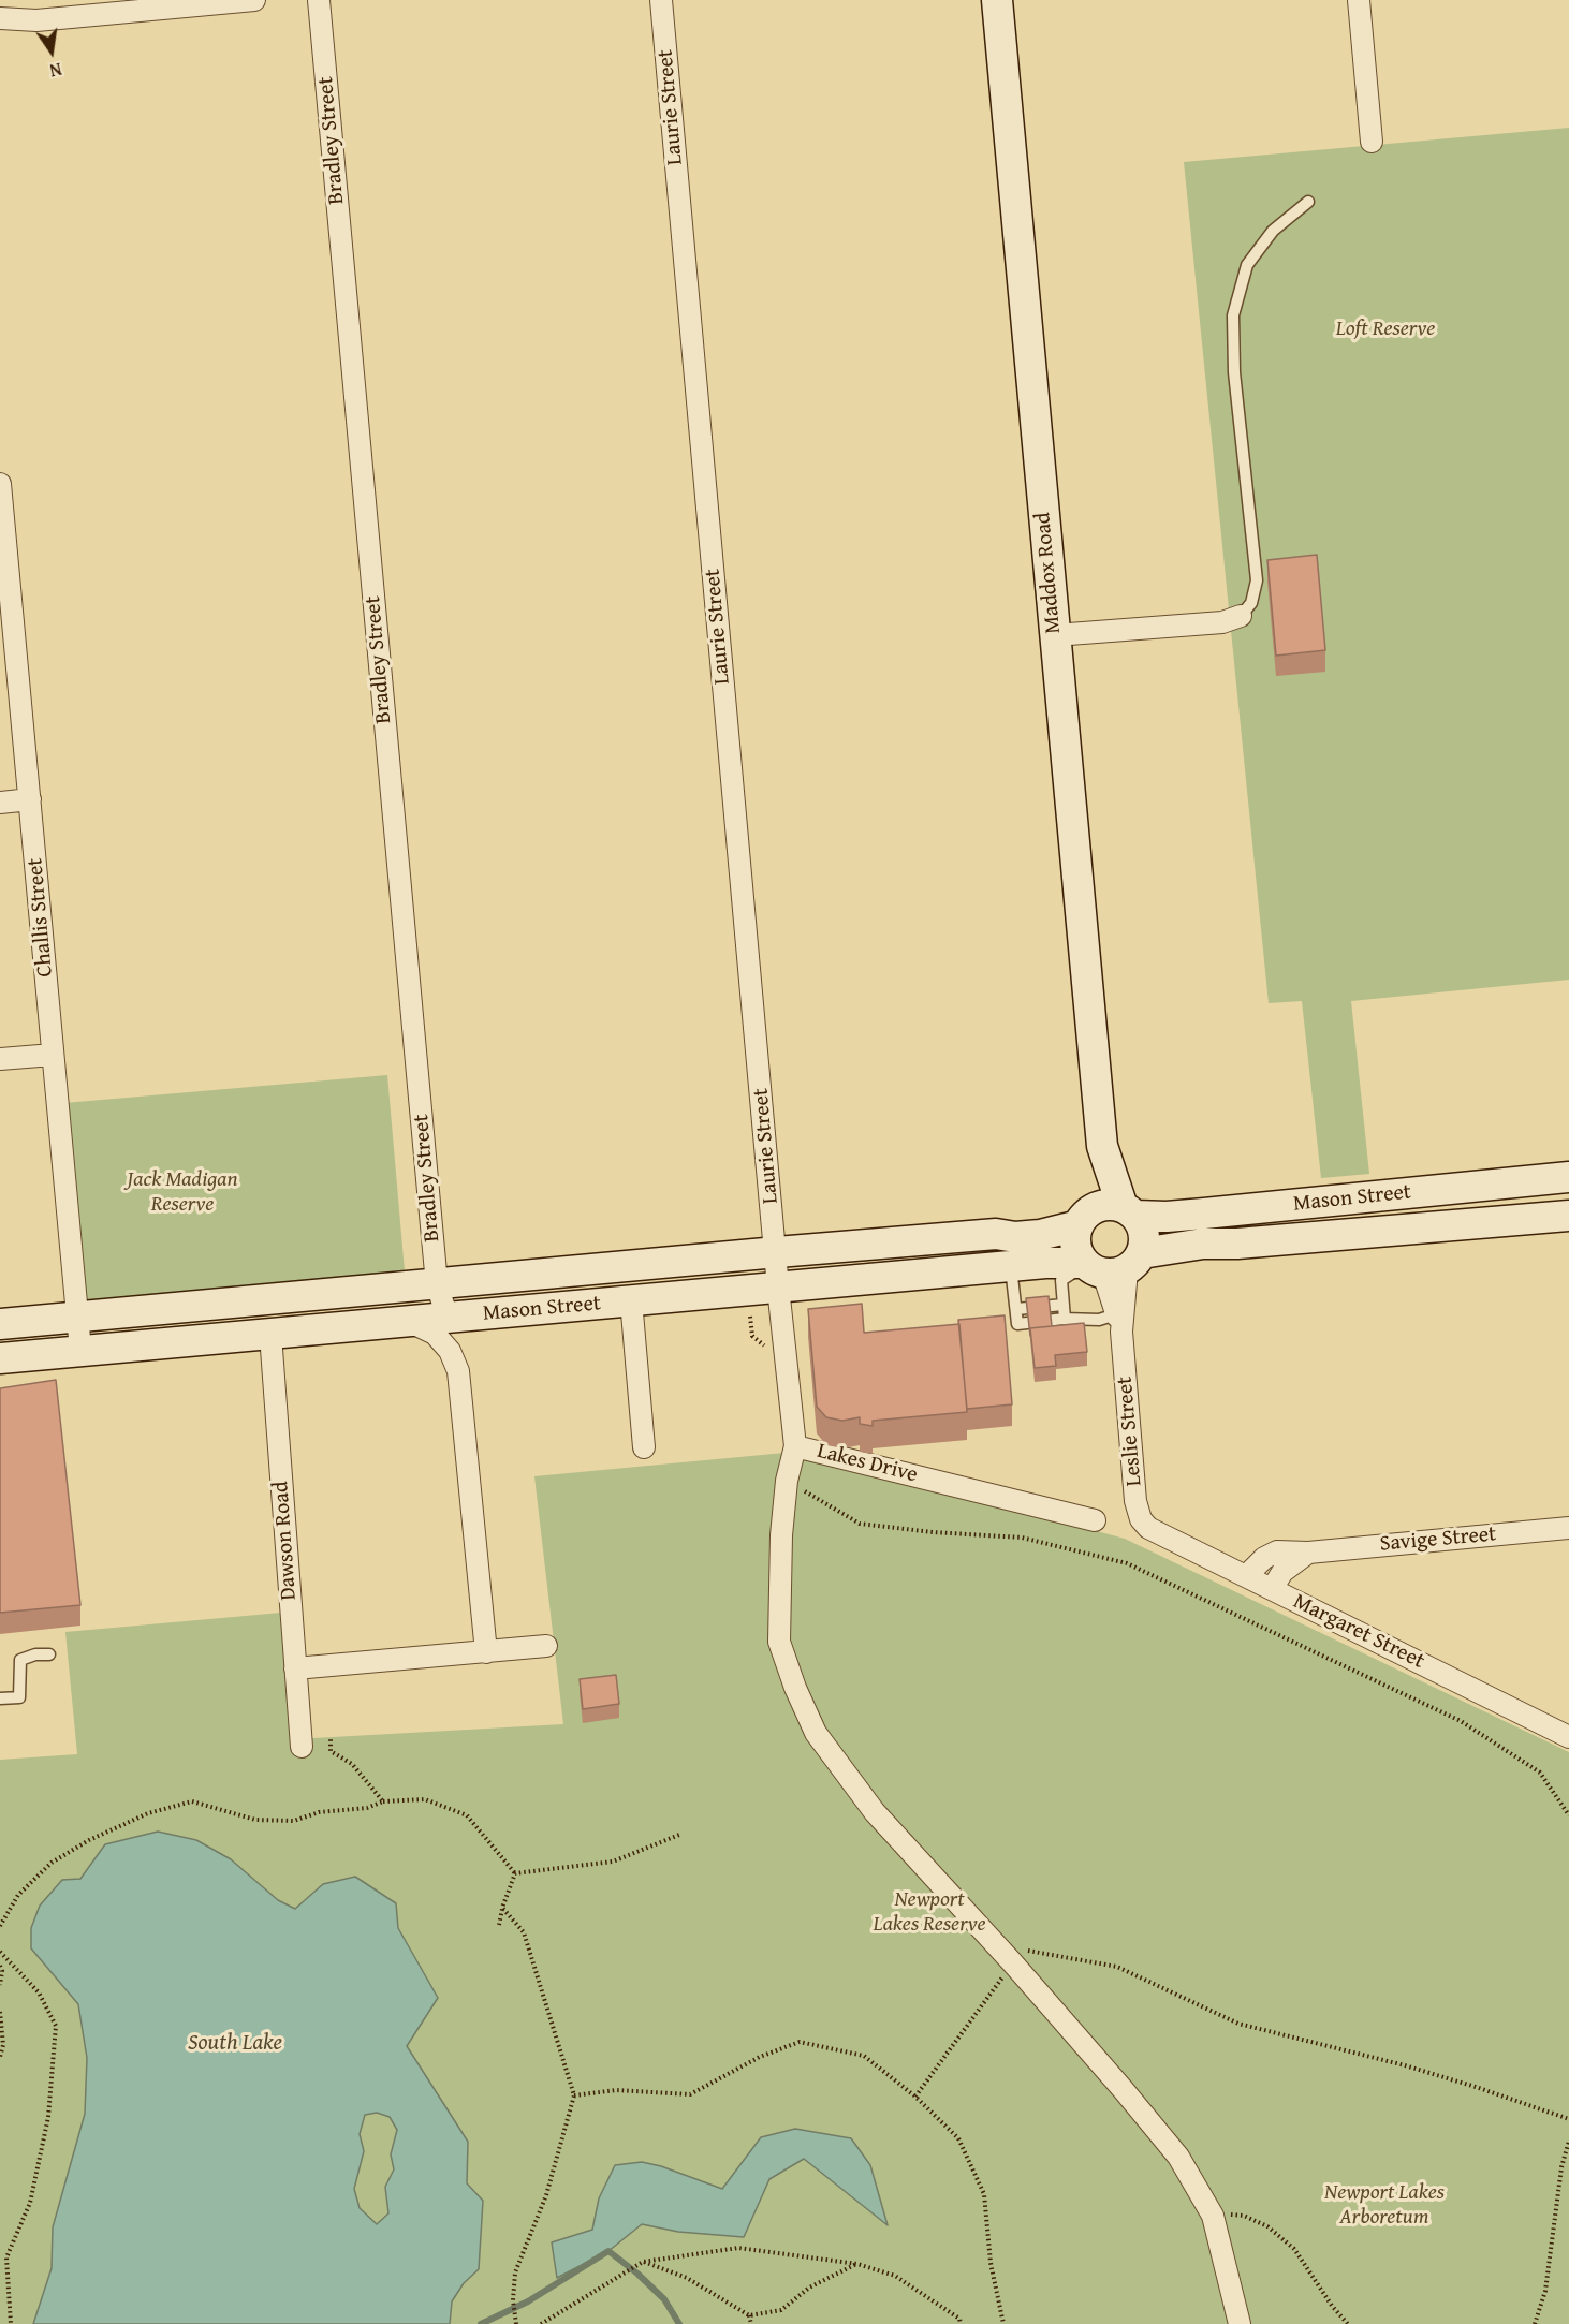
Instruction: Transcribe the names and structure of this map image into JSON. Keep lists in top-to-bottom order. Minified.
{"streets":{"street":["Laurie Street","Bradley Street","Maddox Road","Challis Street","Mason Street","Leslie Street","Lakes Drive","Savige Street","Dawson Road","Margaret Street"]},"crossings":[["Laurie Street","Mason Street"],["Laurie Street","Lakes Drive"],["Bradley Street","Mason Street"],["Maddox Road","Mason Street"],["Challis Street","Mason Street"],["Mason Street","Leslie Street"],["Mason Street","Lakes Drive"],["Mason Street","Dawson Road"],["Leslie Street","Margaret Street"],["Savige Street","Margaret Street"]],"water":["South Lake"],"parks":["Loft Reserve","Jack Madigan Reserve","Newport Lakes Reserve","Newport Lakes Arboretum"],"north":"bottom"}
